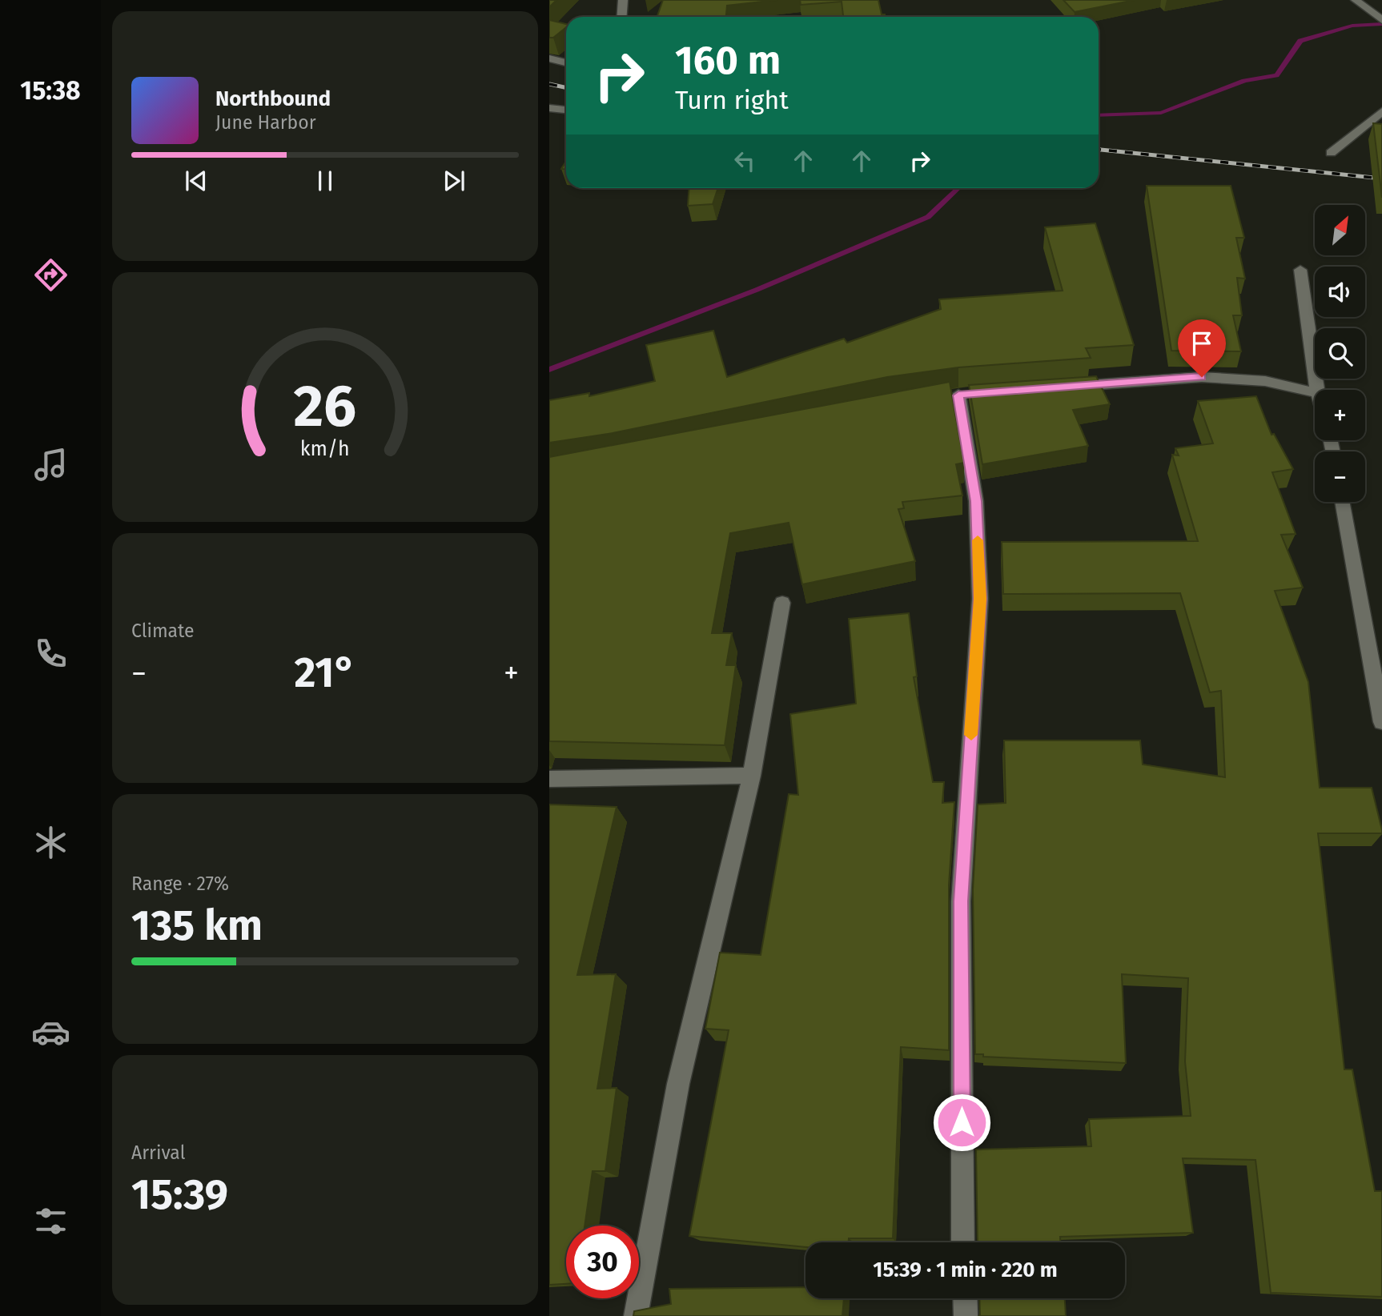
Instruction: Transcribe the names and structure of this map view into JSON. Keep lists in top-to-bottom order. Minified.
{"north":"top right","page":{"tabs":"15:38","turn":["160 m","Turn right"],"song":["Northbound","June Harbor"],"map_buttons":["+","−"],"tile":["Climate",["Range · 27%","135 km"],["Arrival","15:39"]],"heat":["−","21°","+"],"limit":"30","trip":"15:39 · 1 min · 220 m","gauge":["26","km/h"]}}
